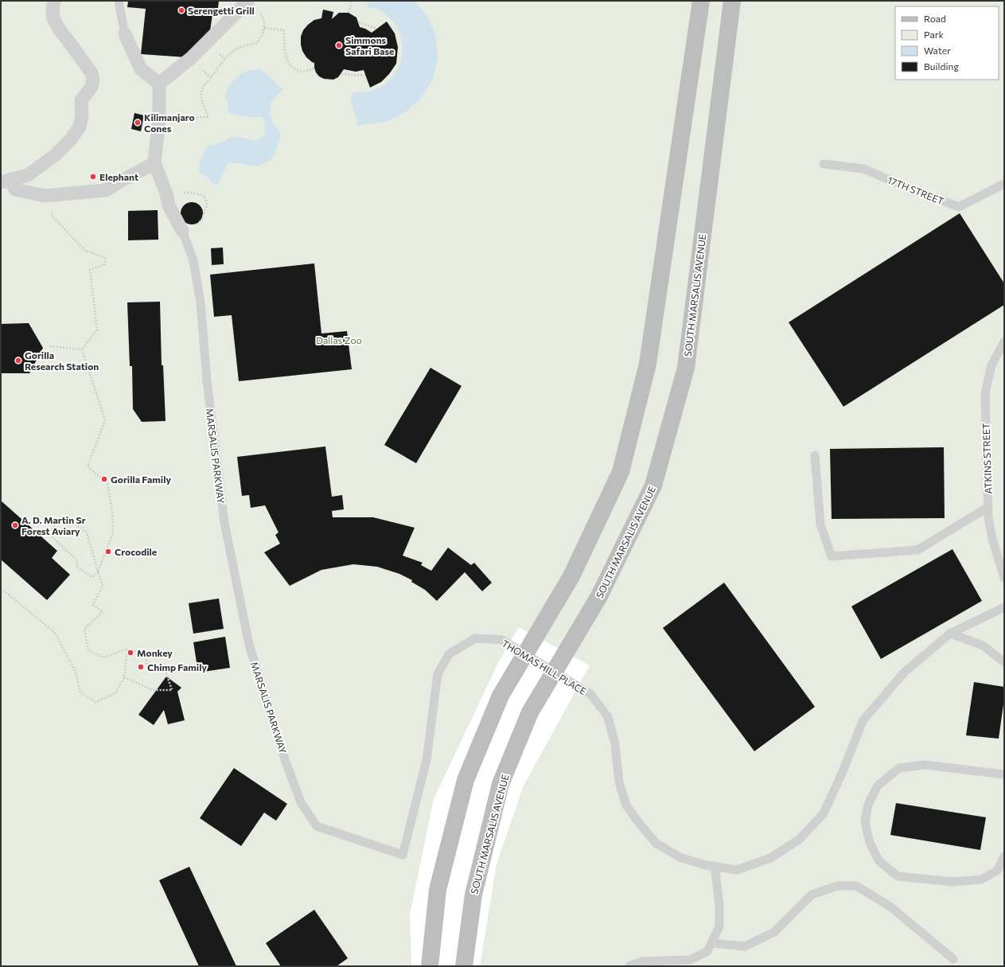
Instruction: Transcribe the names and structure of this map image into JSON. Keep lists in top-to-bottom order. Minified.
{"streets":{"main road":["SOUTH MARSALIS AVENUE"],"street":["MARSALIS PARKWAY"],"lane":["17TH STREET","ATKINS STREET","THOMAS HILL PLACE"]},"crossings":[["MARSALIS PARKWAY","THOMAS HILL PLACE"]],"parks":["Dallas Zoo"],"places":["Serengetti Grill","Simmons Safari Base","Kilimanjaro Cones","Elephant","Gorilla Research Station","Gorilla Family","A. D. Martin Sr Forest Aviary","Crocodile","Monkey","Chimp Family"],"legend":["Road","Park","Water","Building"]}
